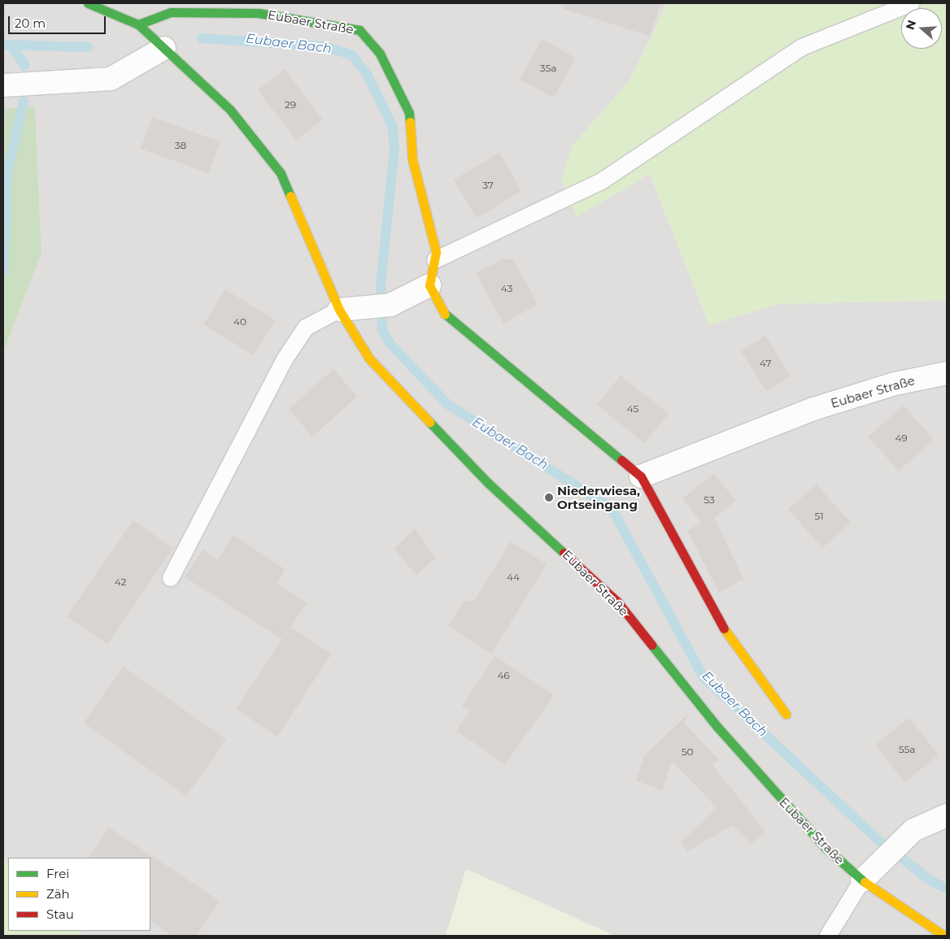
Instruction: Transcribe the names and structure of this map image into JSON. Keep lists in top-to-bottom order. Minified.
{"streets":{"street":["Eubaer Straße"]},"water":["Eubaer Bach"],"places":["Niederwiesa, Ortseingang"],"house_numbers":["35a","29","38","37","43","40","47","45","49","53","51","44","42","46","55a","50"],"legend":["Frei","Zäh","Stau"],"scale_bar":"20 m","north":"left"}
